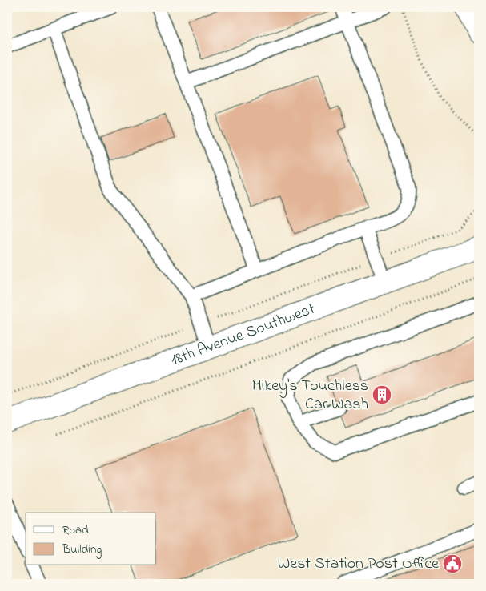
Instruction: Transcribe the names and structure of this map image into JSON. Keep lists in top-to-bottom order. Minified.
{"streets":{"street":["18th Avenue Southwest"]},"places":{"building":["Mikey's Touchless Car Wash"],"public building":["West Station Post Office"]},"legend":["Road","Building"]}
